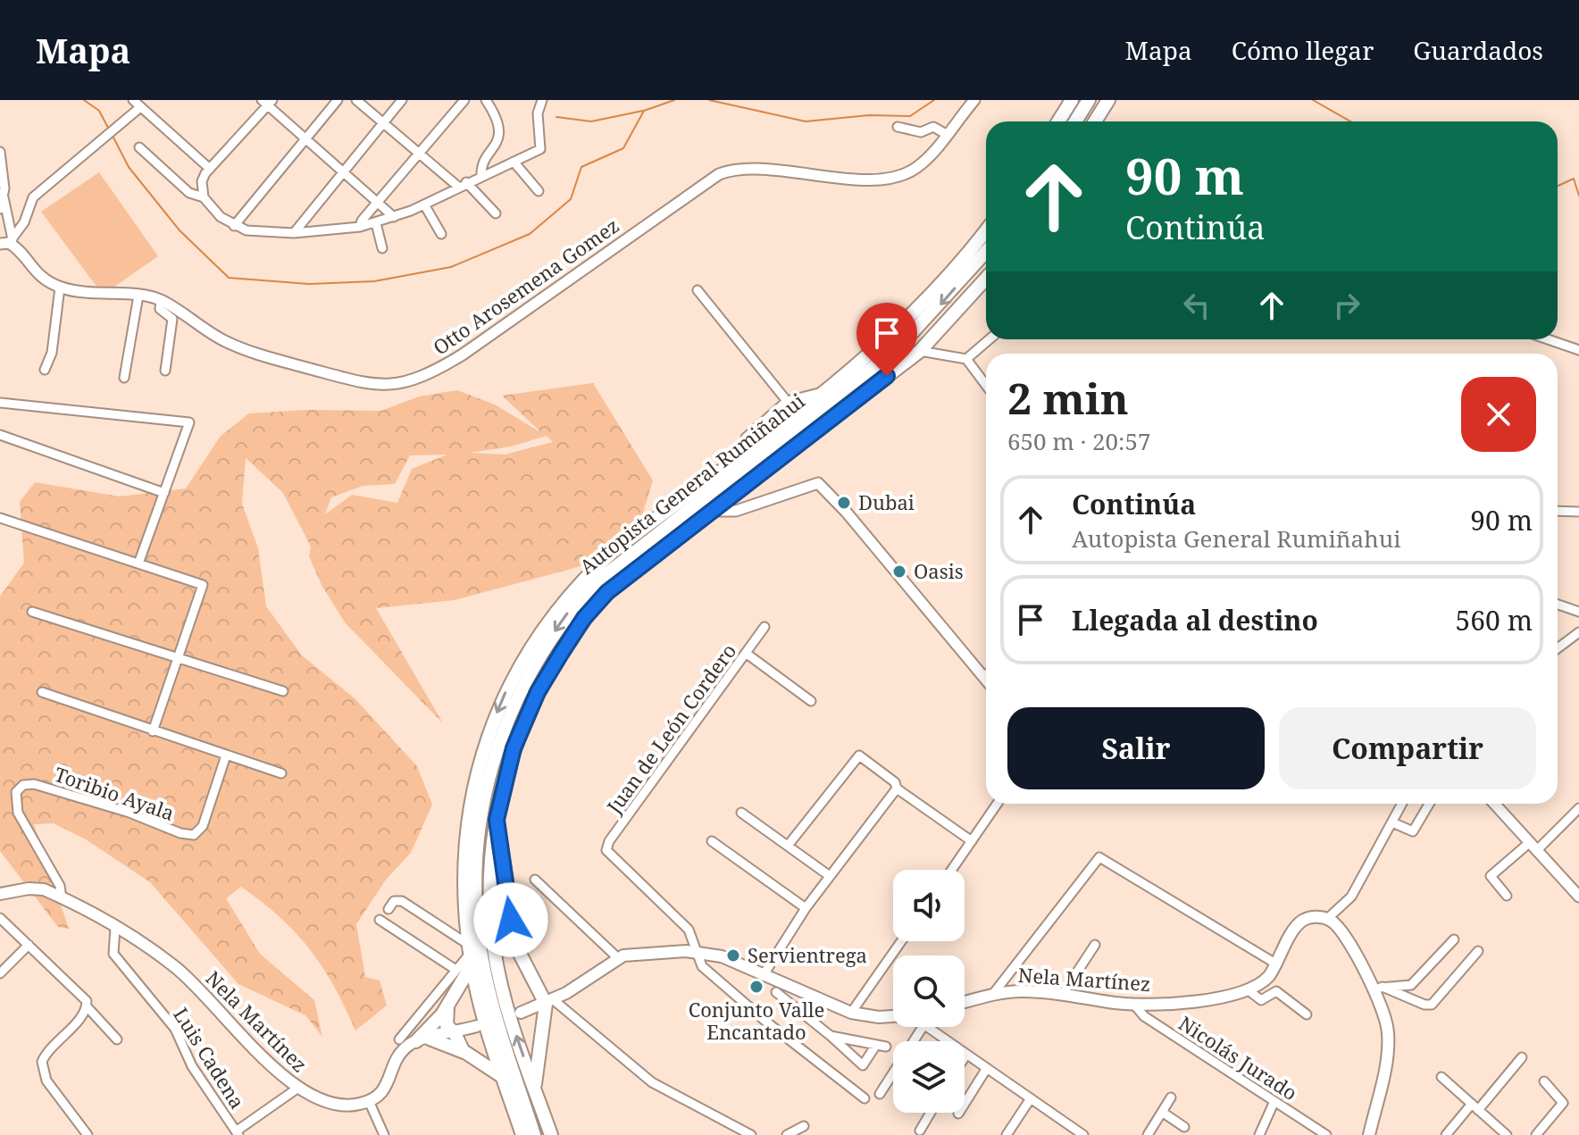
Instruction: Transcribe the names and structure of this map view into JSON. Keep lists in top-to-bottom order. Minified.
{"streets":{"main road":["Autopista General Rumiñahui","Nela Martínez"],"street":["Otto Arosemena Gomez","Juan de León Cordero","Toribio Ayala","Luis Cadena","Nicolás Jurado"]},"crossings":[["Toribio Ayala","Nela Martínez"],["Nela Martínez","Luis Cadena"],["Nela Martínez","Nicolás Jurado"]],"places":["Dubai","Oasis","Servientrega","Conjunto Valle Encantado"],"page":{"header":"Mapa","nav":["Mapa","Cómo llegar","Guardados"],"turn":["90 m","Continúa"],"heading":["2 min","650 m · 20:57"],"list":[{"name":"Continúa","note":"Autopista General Rumiñahui","value":"90 m"},{"name":"Llegada al destino","value":"560 m"}],"buttons":["Salir","Compartir"]}}
